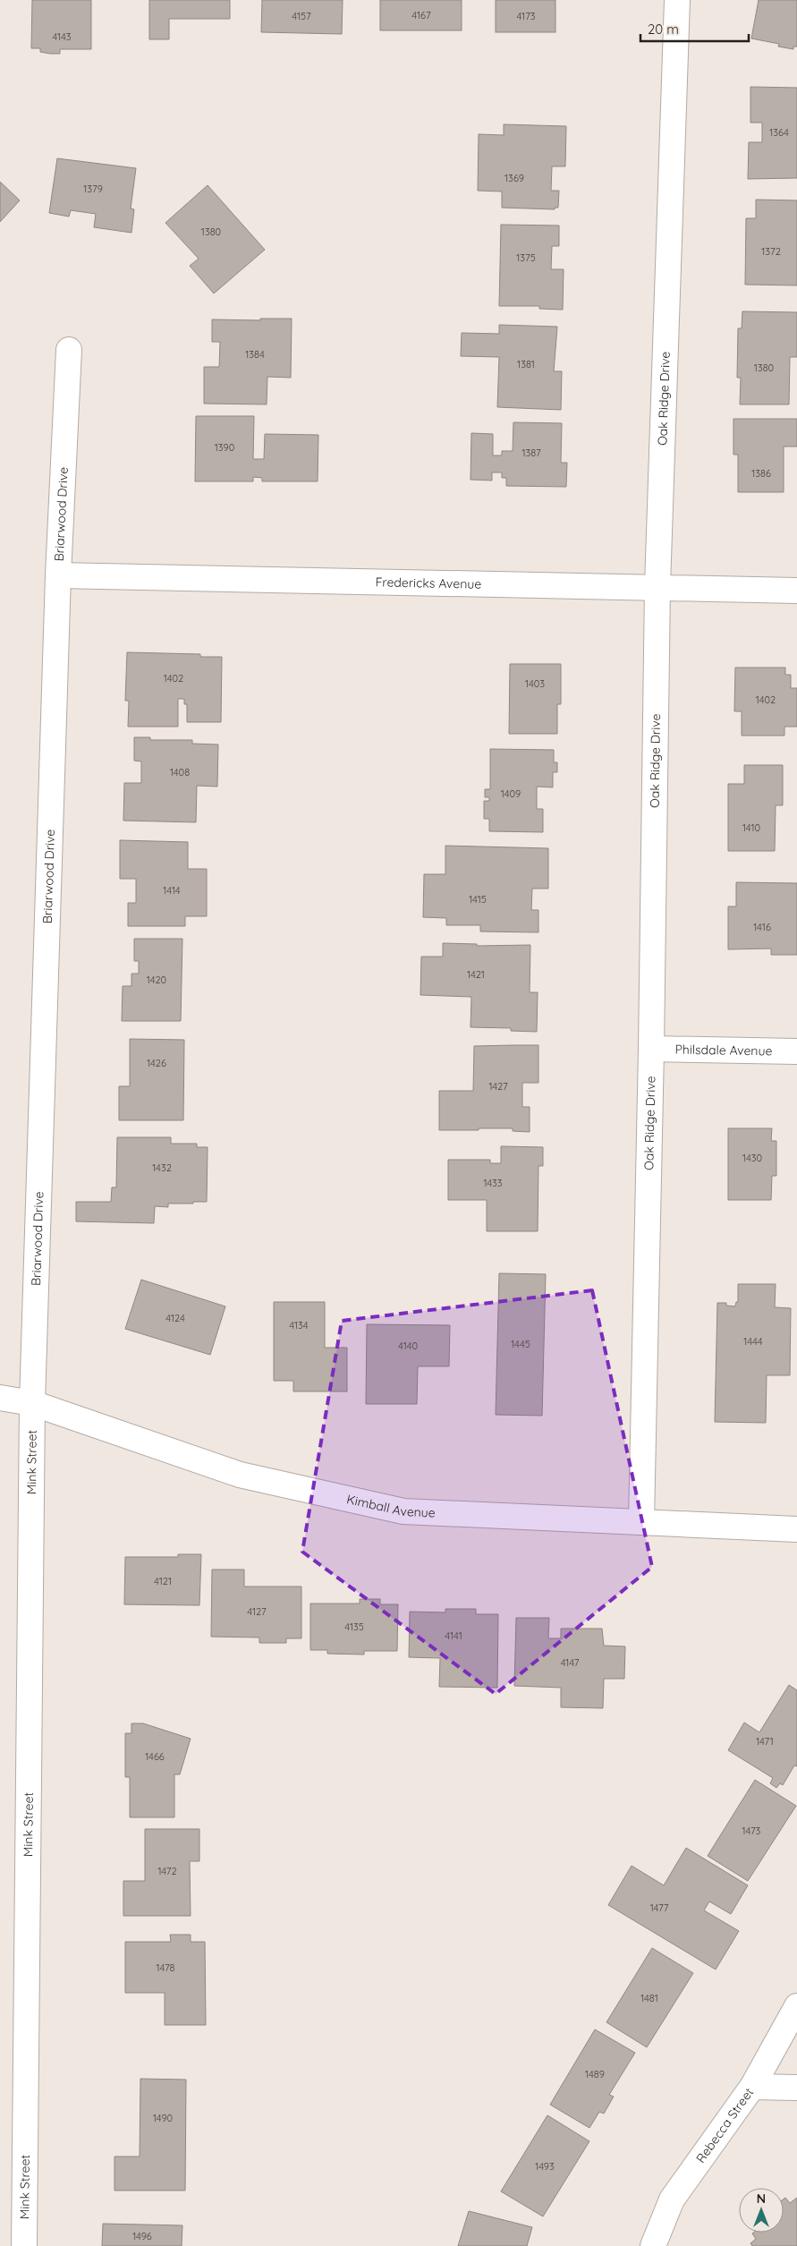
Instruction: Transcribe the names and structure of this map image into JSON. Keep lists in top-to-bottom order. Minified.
{"streets":{"street":["Oak Ridge Drive","Briarwood Drive","Fredericks Avenue","Philsdale Avenue","Mink Street","Kimball Avenue","Rebecca Street"]},"crossings":[["Oak Ridge Drive","Fredericks Avenue"],["Oak Ridge Drive","Philsdale Avenue"],["Oak Ridge Drive","Kimball Avenue"],["Briarwood Drive","Fredericks Avenue"],["Briarwood Drive","Mink Street"],["Briarwood Drive","Kimball Avenue"],["Mink Street","Kimball Avenue"]],"house_numbers":["4167","4157","4173","4143","1364","1369","1379","1380","1372","1375","1384","1381","1380","1390","1387","1386","1402","1403","1402","1408","1409","1410","1414","1415","1416","1421","1420","1426","1427","1430","1432","1433","4124","4134","1444","1445","4140","4121","4127","4135","4141","4147","1471","1466","1473","1472","1477","1478","1481","1489","1490","1493","1496"],"scale_bar":"20 m","north":"top"}
